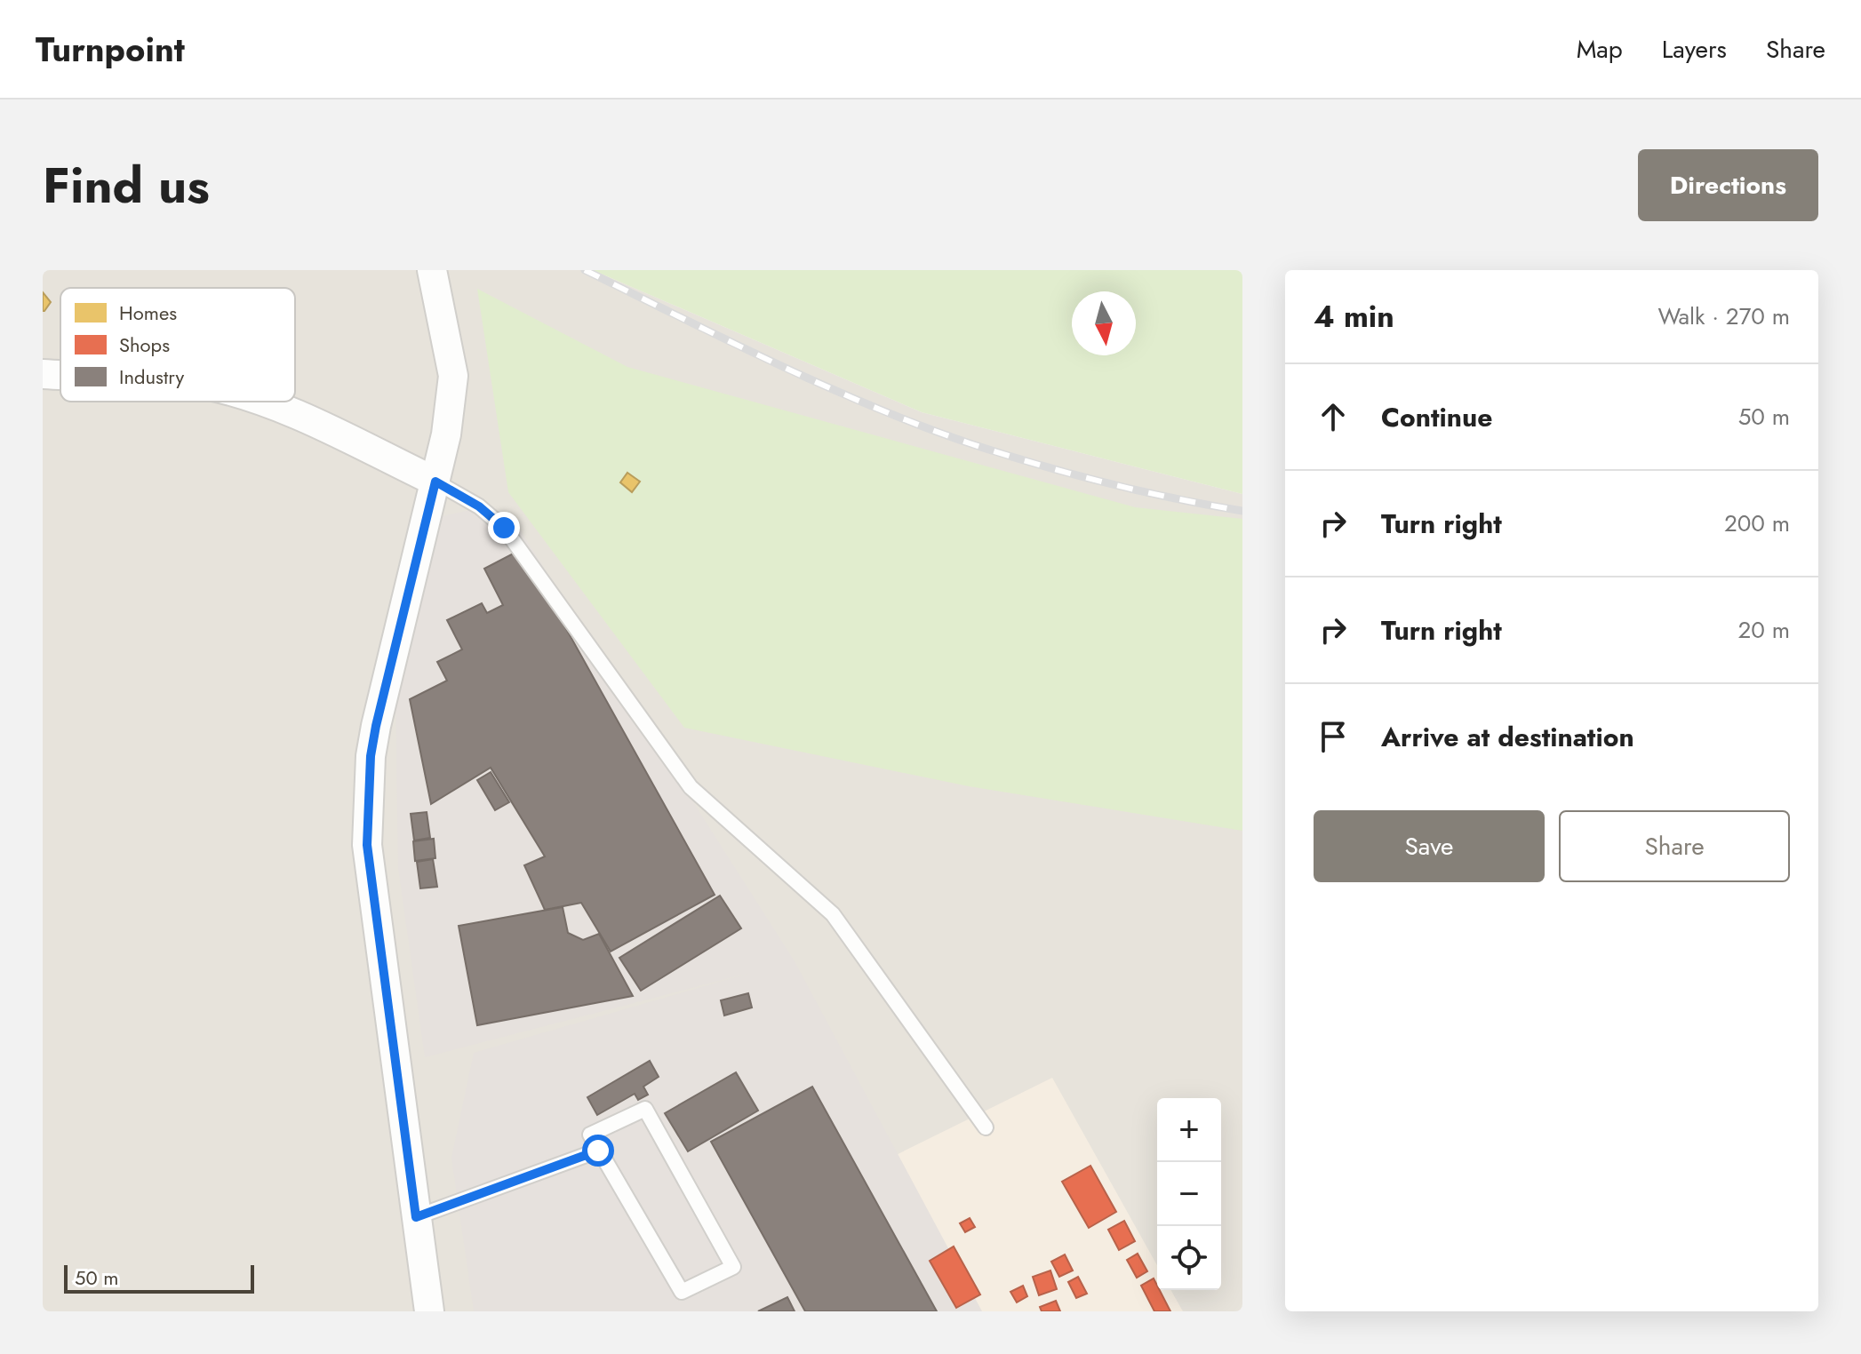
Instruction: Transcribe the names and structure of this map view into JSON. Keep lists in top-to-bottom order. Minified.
{"legend":["Homes","Shops","Industry"],"scale_bar":"50 m","north":"bottom","page":{"header":"Turnpoint","nav":["Map","Layers","Share"],"title":"Find us","buttons":["Directions",["Save","Share"]],"heading":["4 min","Walk · 270 m"],"list":[["Continue","50 m"],["Turn right","200 m"],["Turn right","20 m"],"Arrive at destination"],"map_buttons":["+","−"],"scale":"50 m"}}
